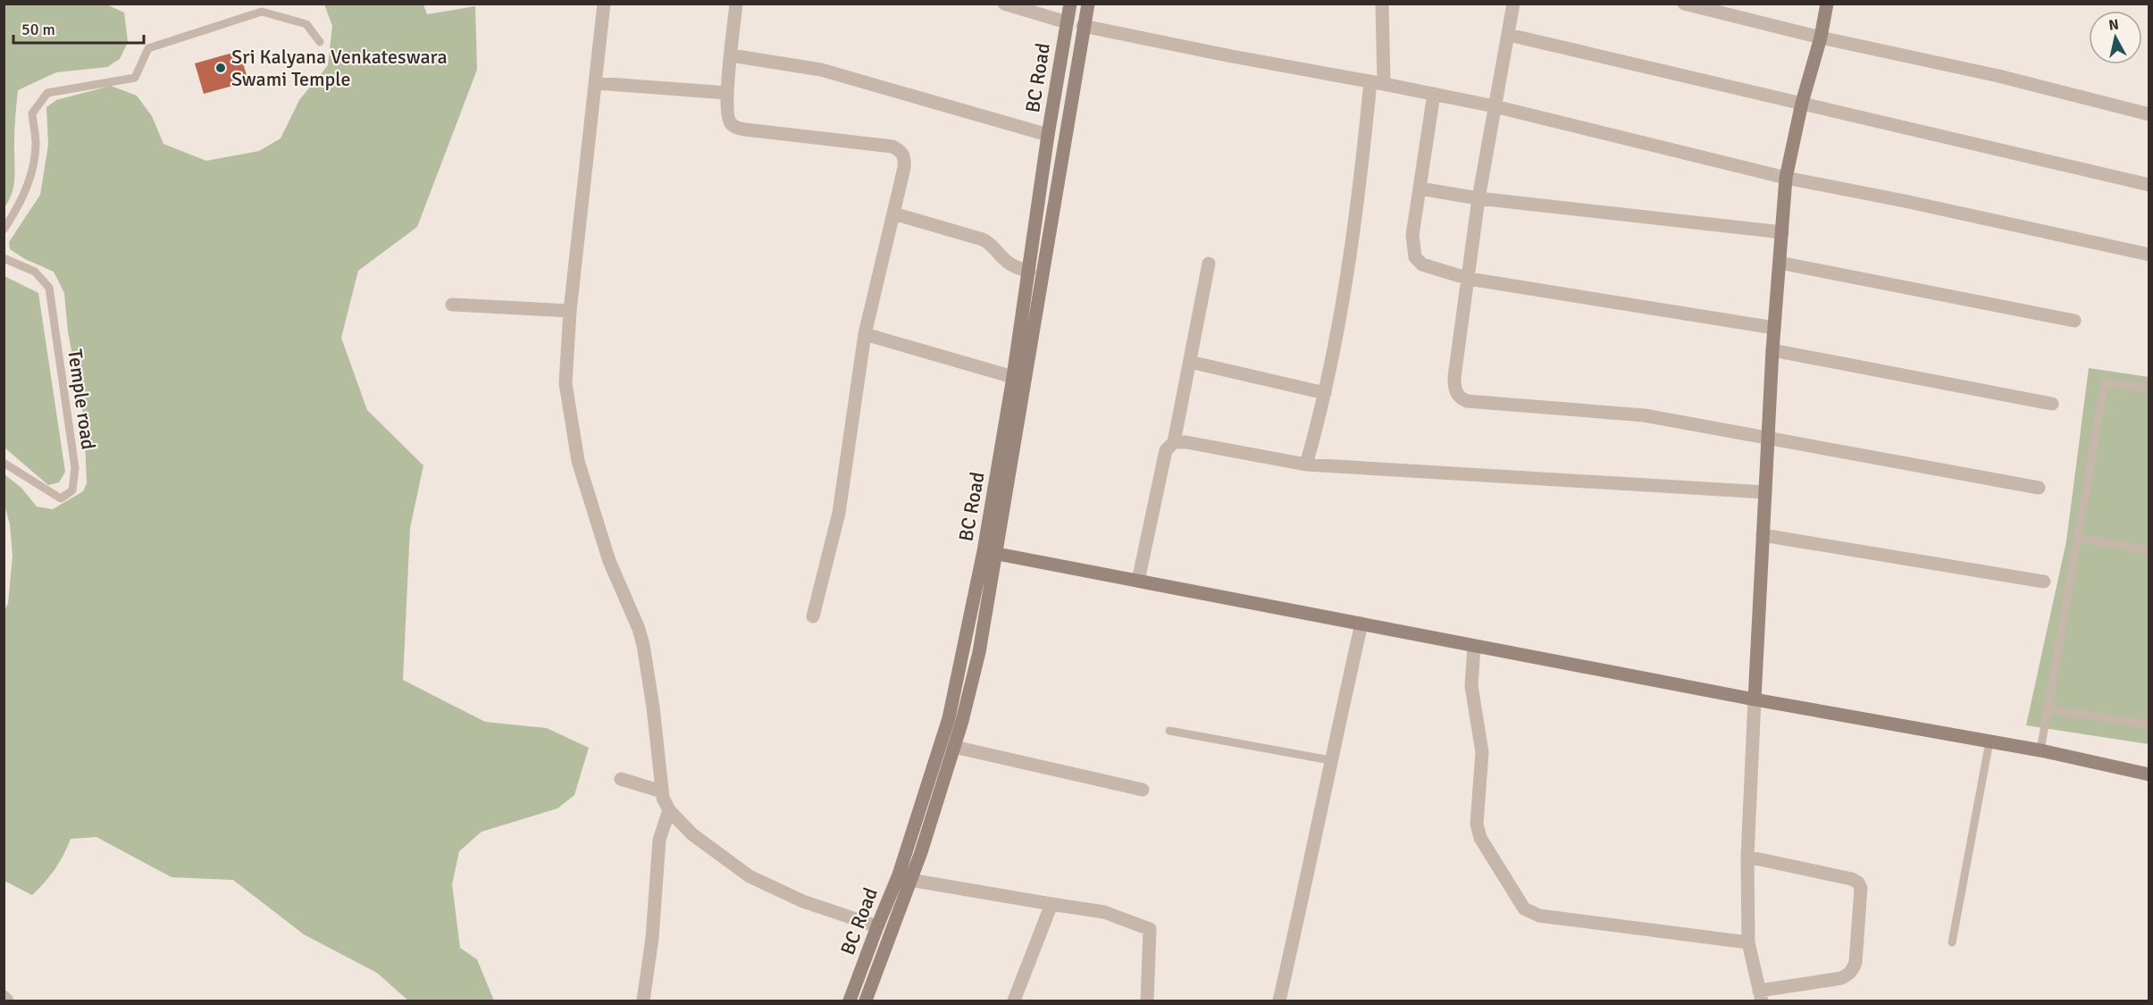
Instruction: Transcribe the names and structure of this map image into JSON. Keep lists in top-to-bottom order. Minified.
{"streets":{"street":["BC Road"],"lane":["Temple road"]},"places":["Sri Kalyana Venkateswara Swami Temple"],"scale_bar":"50 m","north":"top"}
